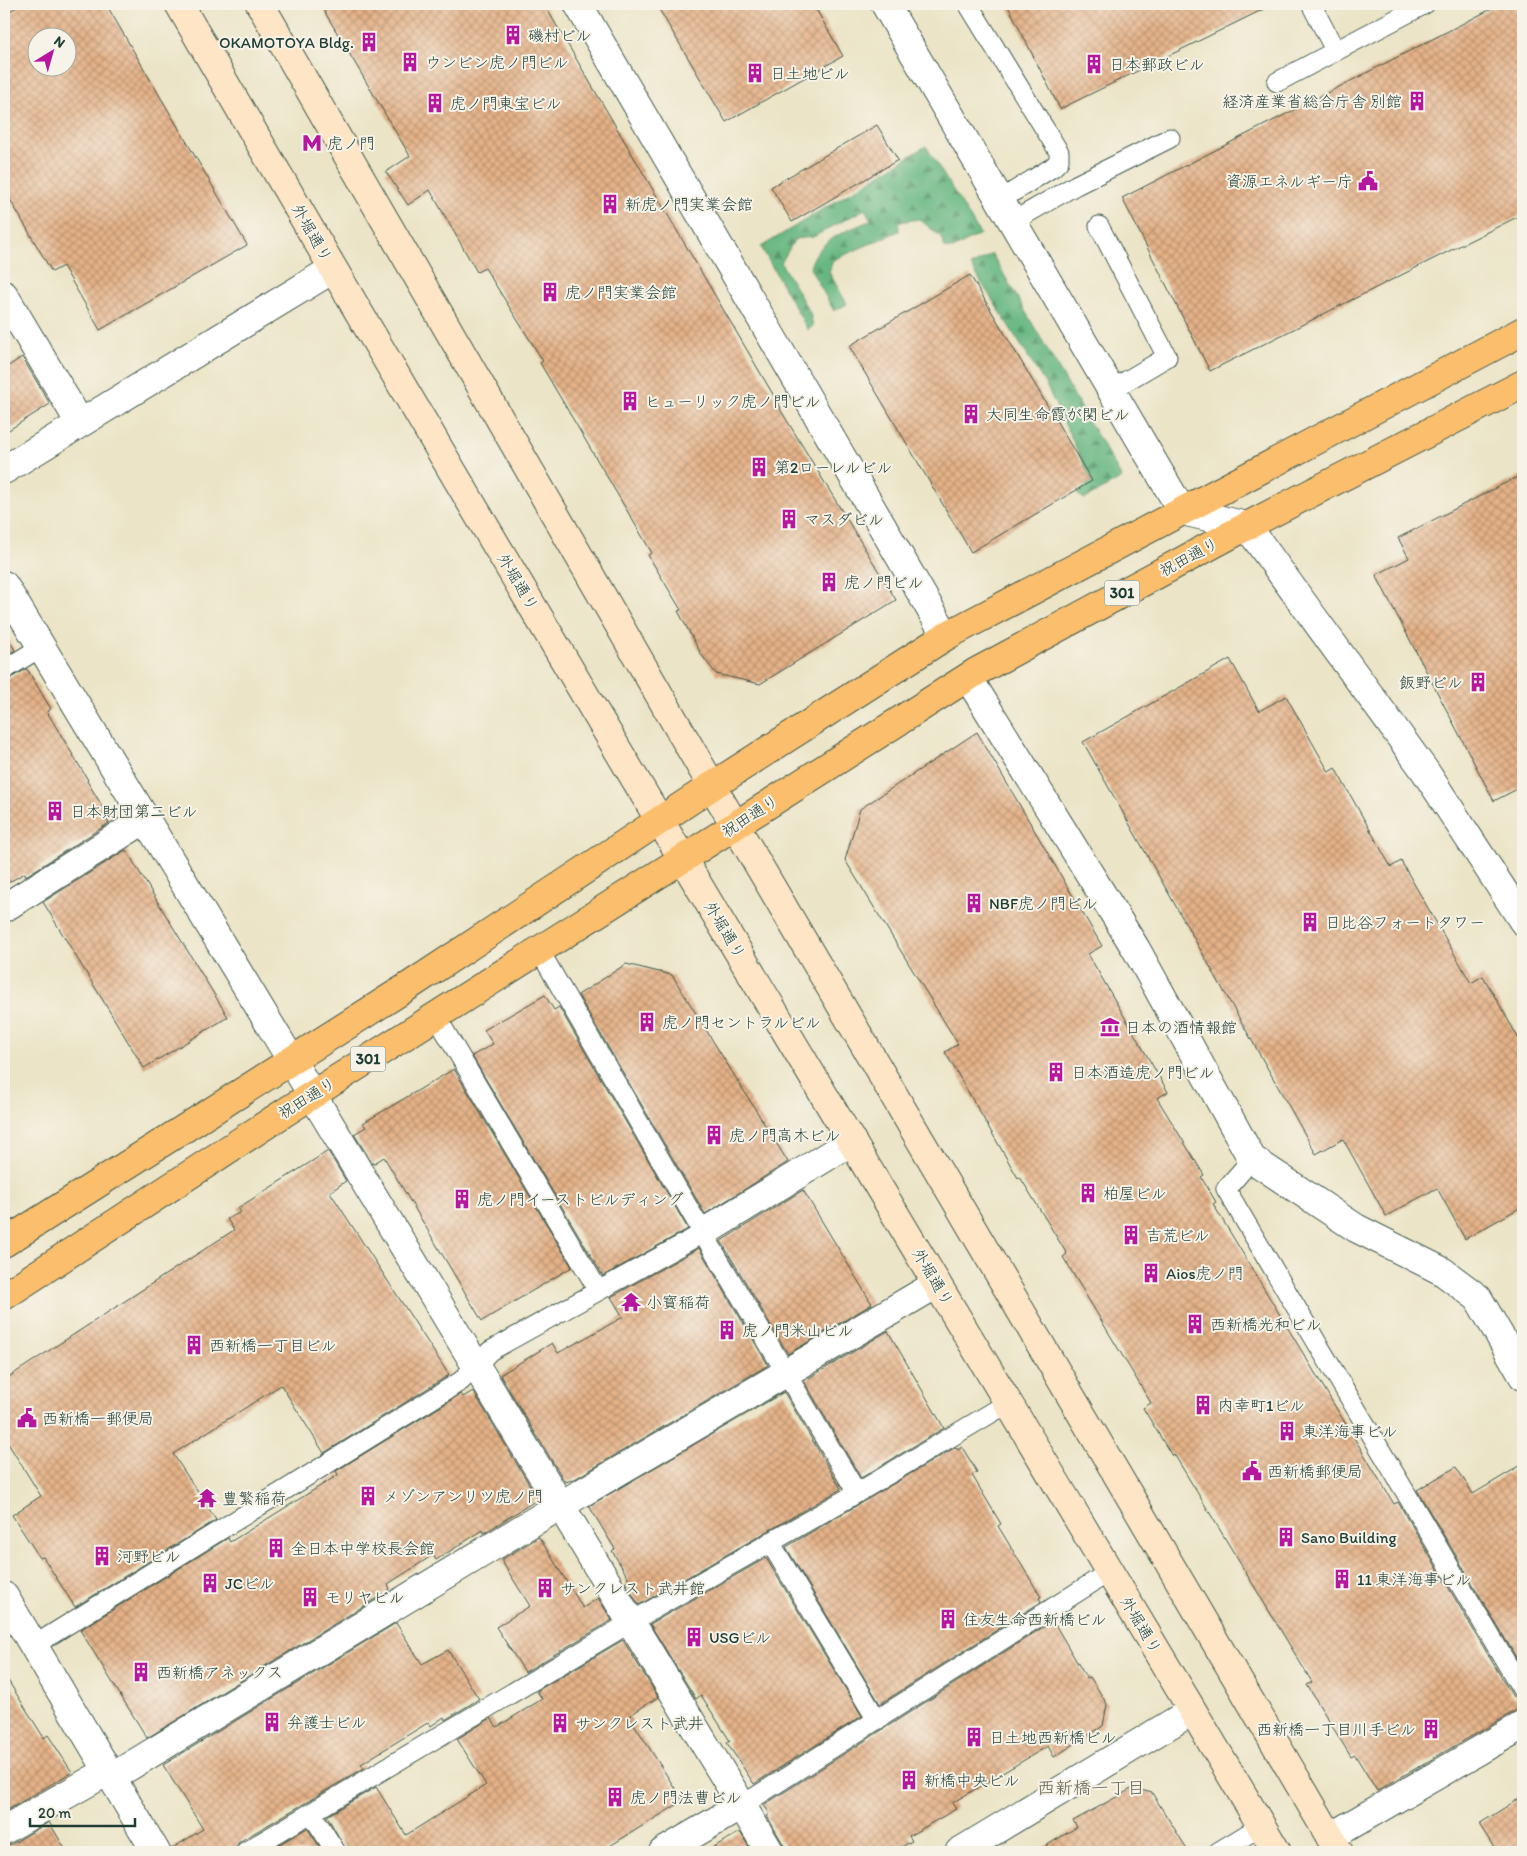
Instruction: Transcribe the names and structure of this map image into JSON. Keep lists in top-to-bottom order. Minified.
{"streets":{"main road":["外堀通り","祝田通り","301"]},"crossings":[["外堀通り","祝田通り"],["外堀通り","301"]],"districts":["西新橋一丁目"],"places":{"building":["磯村ビル","OKAMOTOYA Bldg.","ウンビン虎ノ門ビル","日本郵政ビル","日土地ビル","経済産業省総合庁舎 別館","虎ノ門東宝ビル","新虎ノ門実業会館","虎ノ門実業会館","ヒューリック虎ノ門ビル","大同生命霞が関ビル","第2ローレルビル","マスダビル","虎ノ門ビル","飯野ビル","日本財団第二ビル","NBF虎ノ門ビル","日比谷フォートタワー","虎ノ門セントラルビル","日本酒造虎ノ門ビル","虎ノ門高木ビル","柏屋ビル","虎ノ門イーストビルディング","吉荒ビル","Aios虎ノ門","西新橋光和ビル","虎ノ門米山ビル","西新橋一丁目ビル","内幸町1ビル","東洋海事ビル","メゾンアンリツ虎ノ門","Sano Building","全日本中学校長会館","河野ビル","11 東洋海事ビル","JCビル","サンクレスト武井館","モリヤビル","住友生命西新橋ビル","USGビル","西新橋アネックス","弁護士ビル","サンクレスト武井","西新橋一丁目川手ビル","日土地西新橋ビル","新橋中央ビル","虎ノ門法曹ビル"],"metro station":["虎ノ門"],"public building":["資源エネルギー庁","西新橋一郵便局","西新橋郵便局"],"museum":["日本の酒情報館"],"temple":["小寳稲荷","豊繁稲荷"]},"scale_bar":"20 m","north":"top right"}
